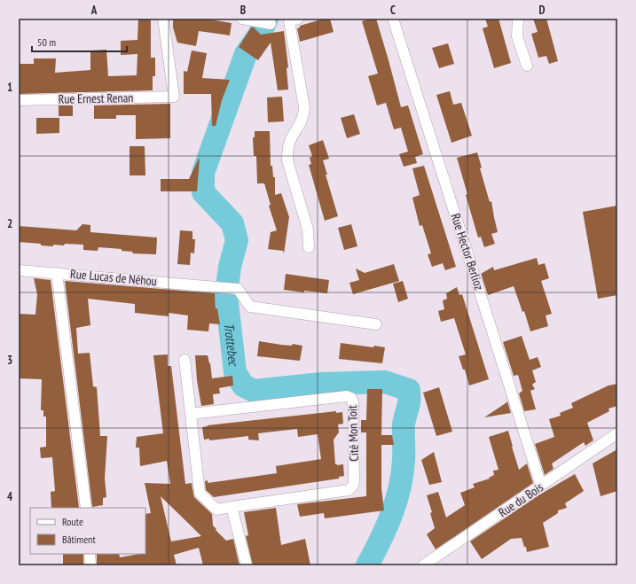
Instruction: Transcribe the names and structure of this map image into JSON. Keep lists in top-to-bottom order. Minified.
{"streets":{"street":["Rue Ernest Renan","Rue Hector Berlioz","Rue Lucas de Néhou","Cité Mon Toit","Rue du Bois"]},"crossings":[["Rue Hector Berlioz","Rue du Bois"]],"water":["Trottebec"],"legend":["Route","Bâtiment"],"scale_bar":"50 m","grid":{"columns":["A","B","C","D"],"rows":["1","2","3","4"]}}
